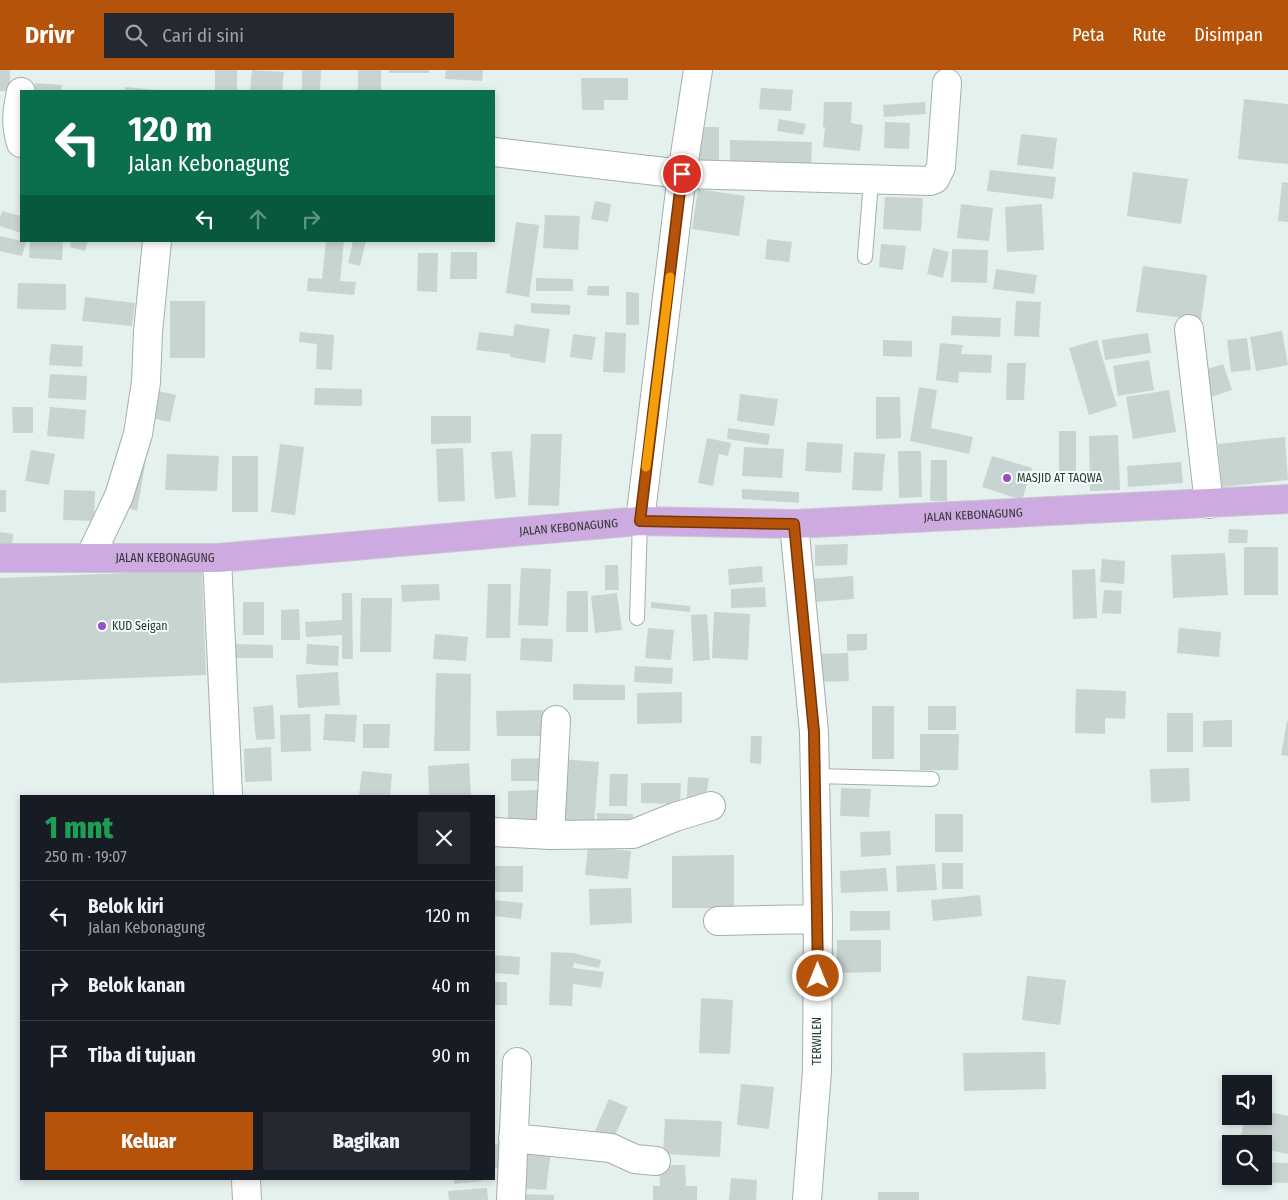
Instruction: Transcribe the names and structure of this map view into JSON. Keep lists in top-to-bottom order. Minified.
{"streets":{"main road":["JALAN KEBONAGUNG"],"street":["TERWILEN"]},"crossings":[["JALAN KEBONAGUNG","TERWILEN"]],"places":["MASJID AT TAQWA","KUD Seigan"],"page":{"header":"Drivr","search":"Cari di sini","nav":["Peta","Rute","Disimpan"],"turn":["120 m","Jalan Kebonagung"],"heading":["1 mnt","250 m · 19:07"],"list":[{"name":"Belok kiri","note":"Jalan Kebonagung","value":"120 m"},{"name":"Belok kanan","value":"40 m"},{"name":"Tiba di tujuan","value":"90 m"}],"buttons":["Keluar","Bagikan"]}}
